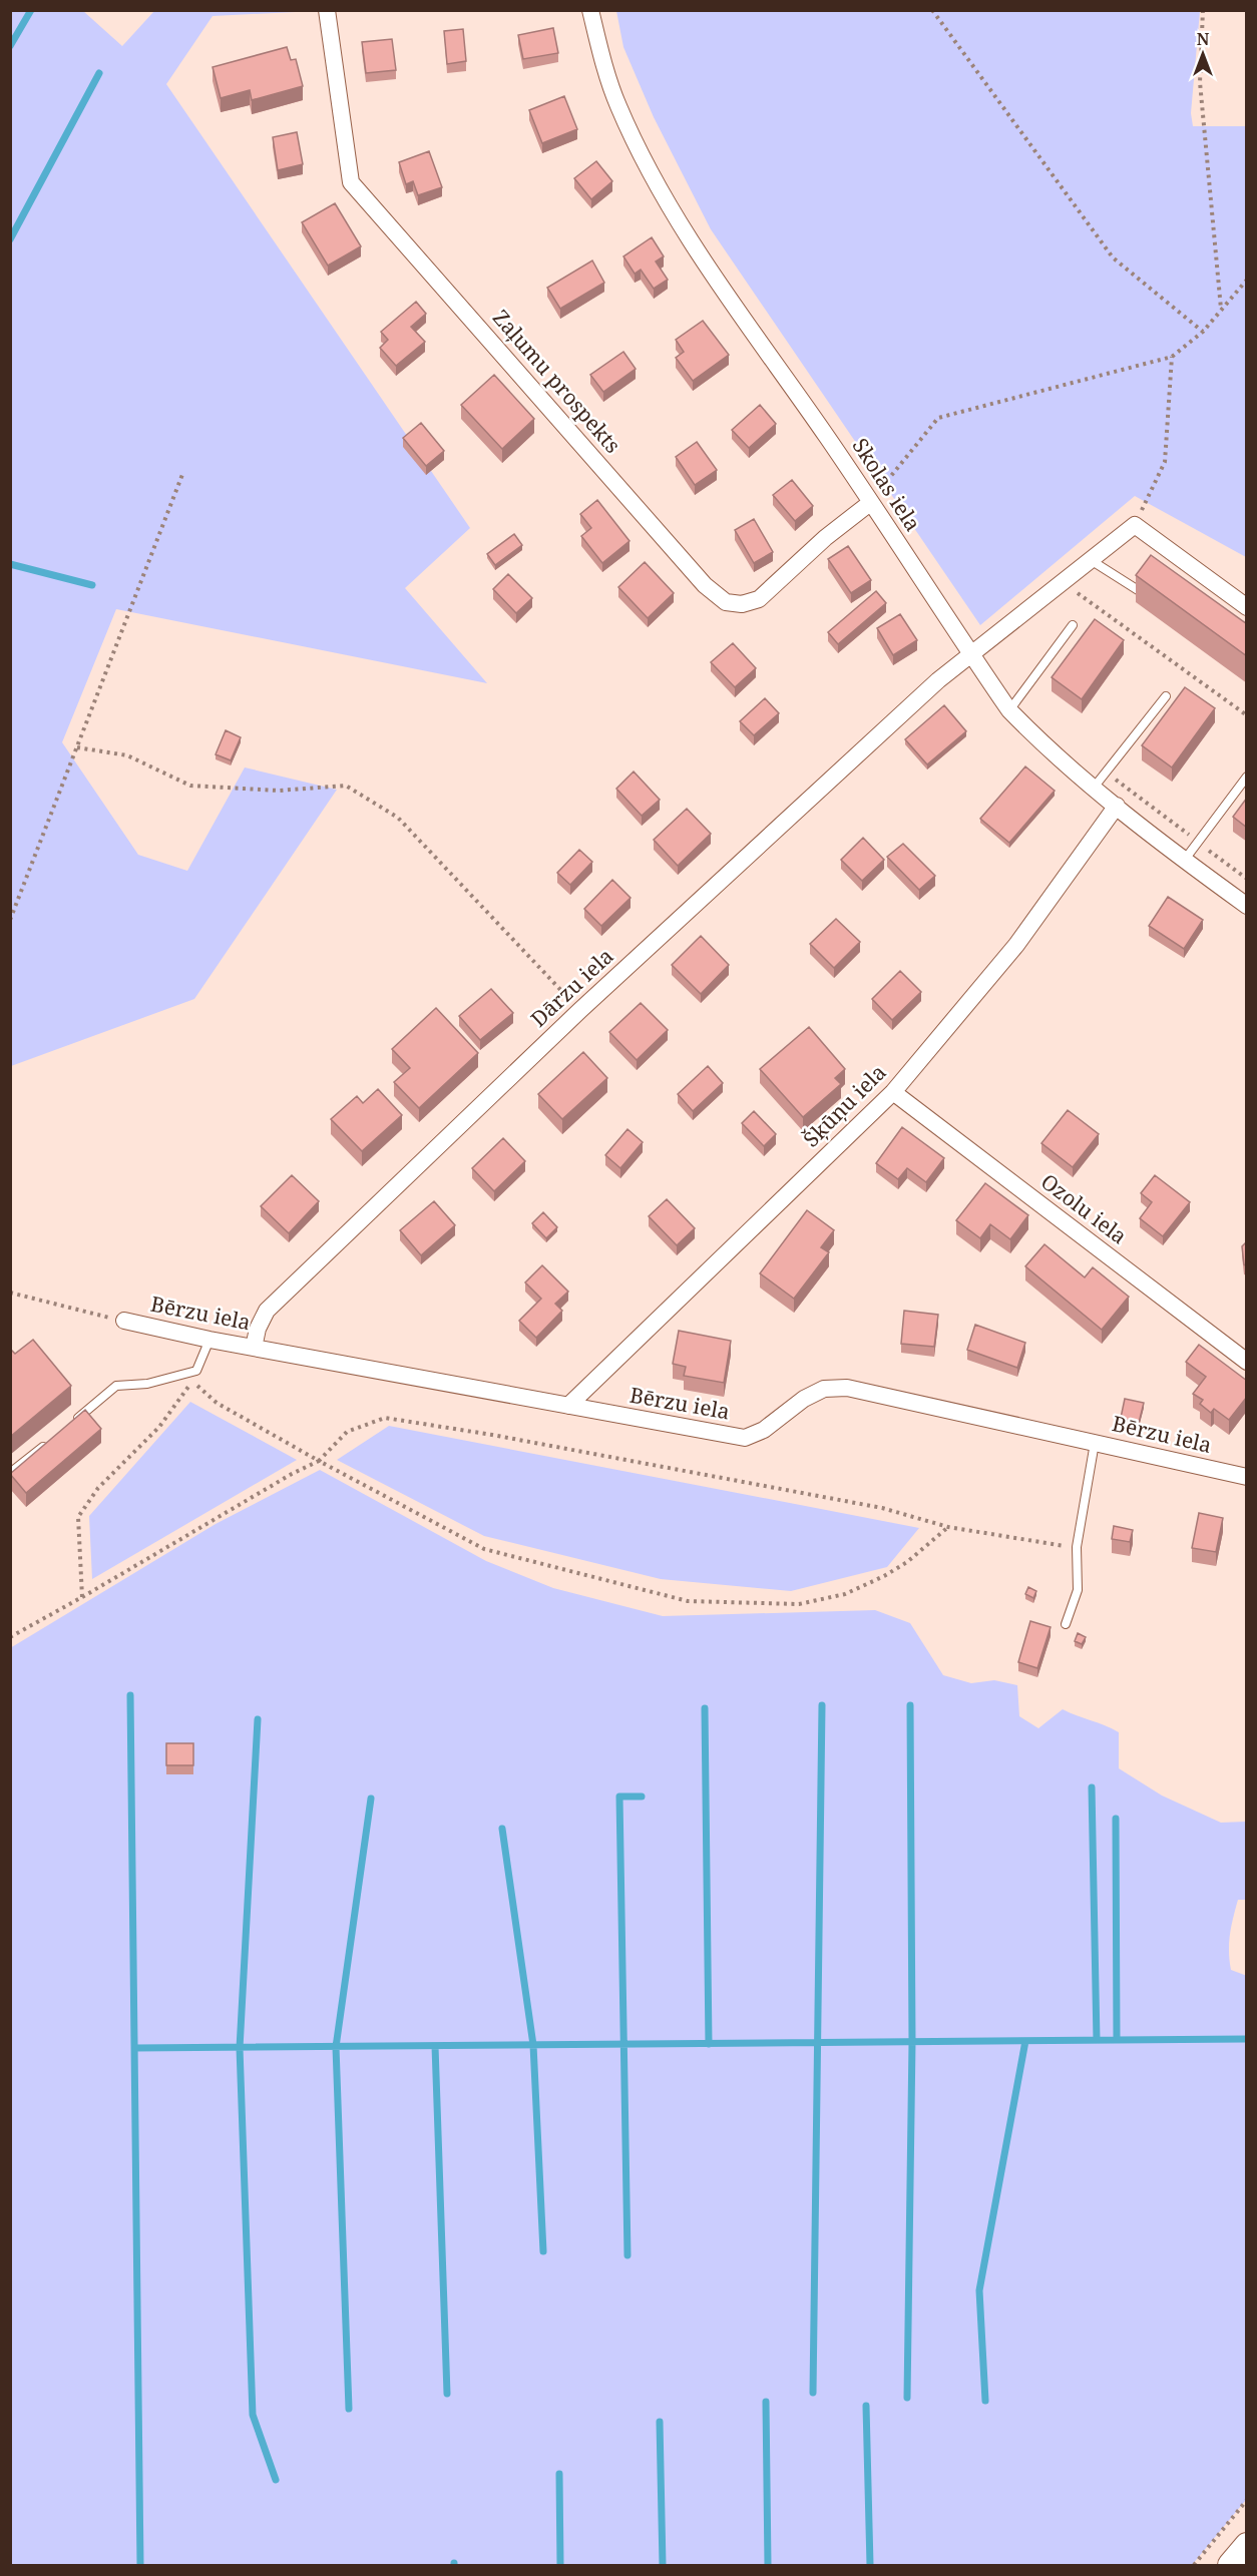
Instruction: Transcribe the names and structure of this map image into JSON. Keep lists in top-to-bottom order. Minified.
{"streets":{"street":["Zaļumu prospekts","Skolas iela","Dārzu iela","Šķūņu iela","Ozolu iela","Bērzu iela"]},"crossings":[["Zaļumu prospekts","Skolas iela"],["Skolas iela","Dārzu iela"],["Skolas iela","Šķūņu iela"],["Dārzu iela","Bērzu iela"],["Šķūņu iela","Ozolu iela"],["Šķūņu iela","Bērzu iela"]],"north":"top"}
